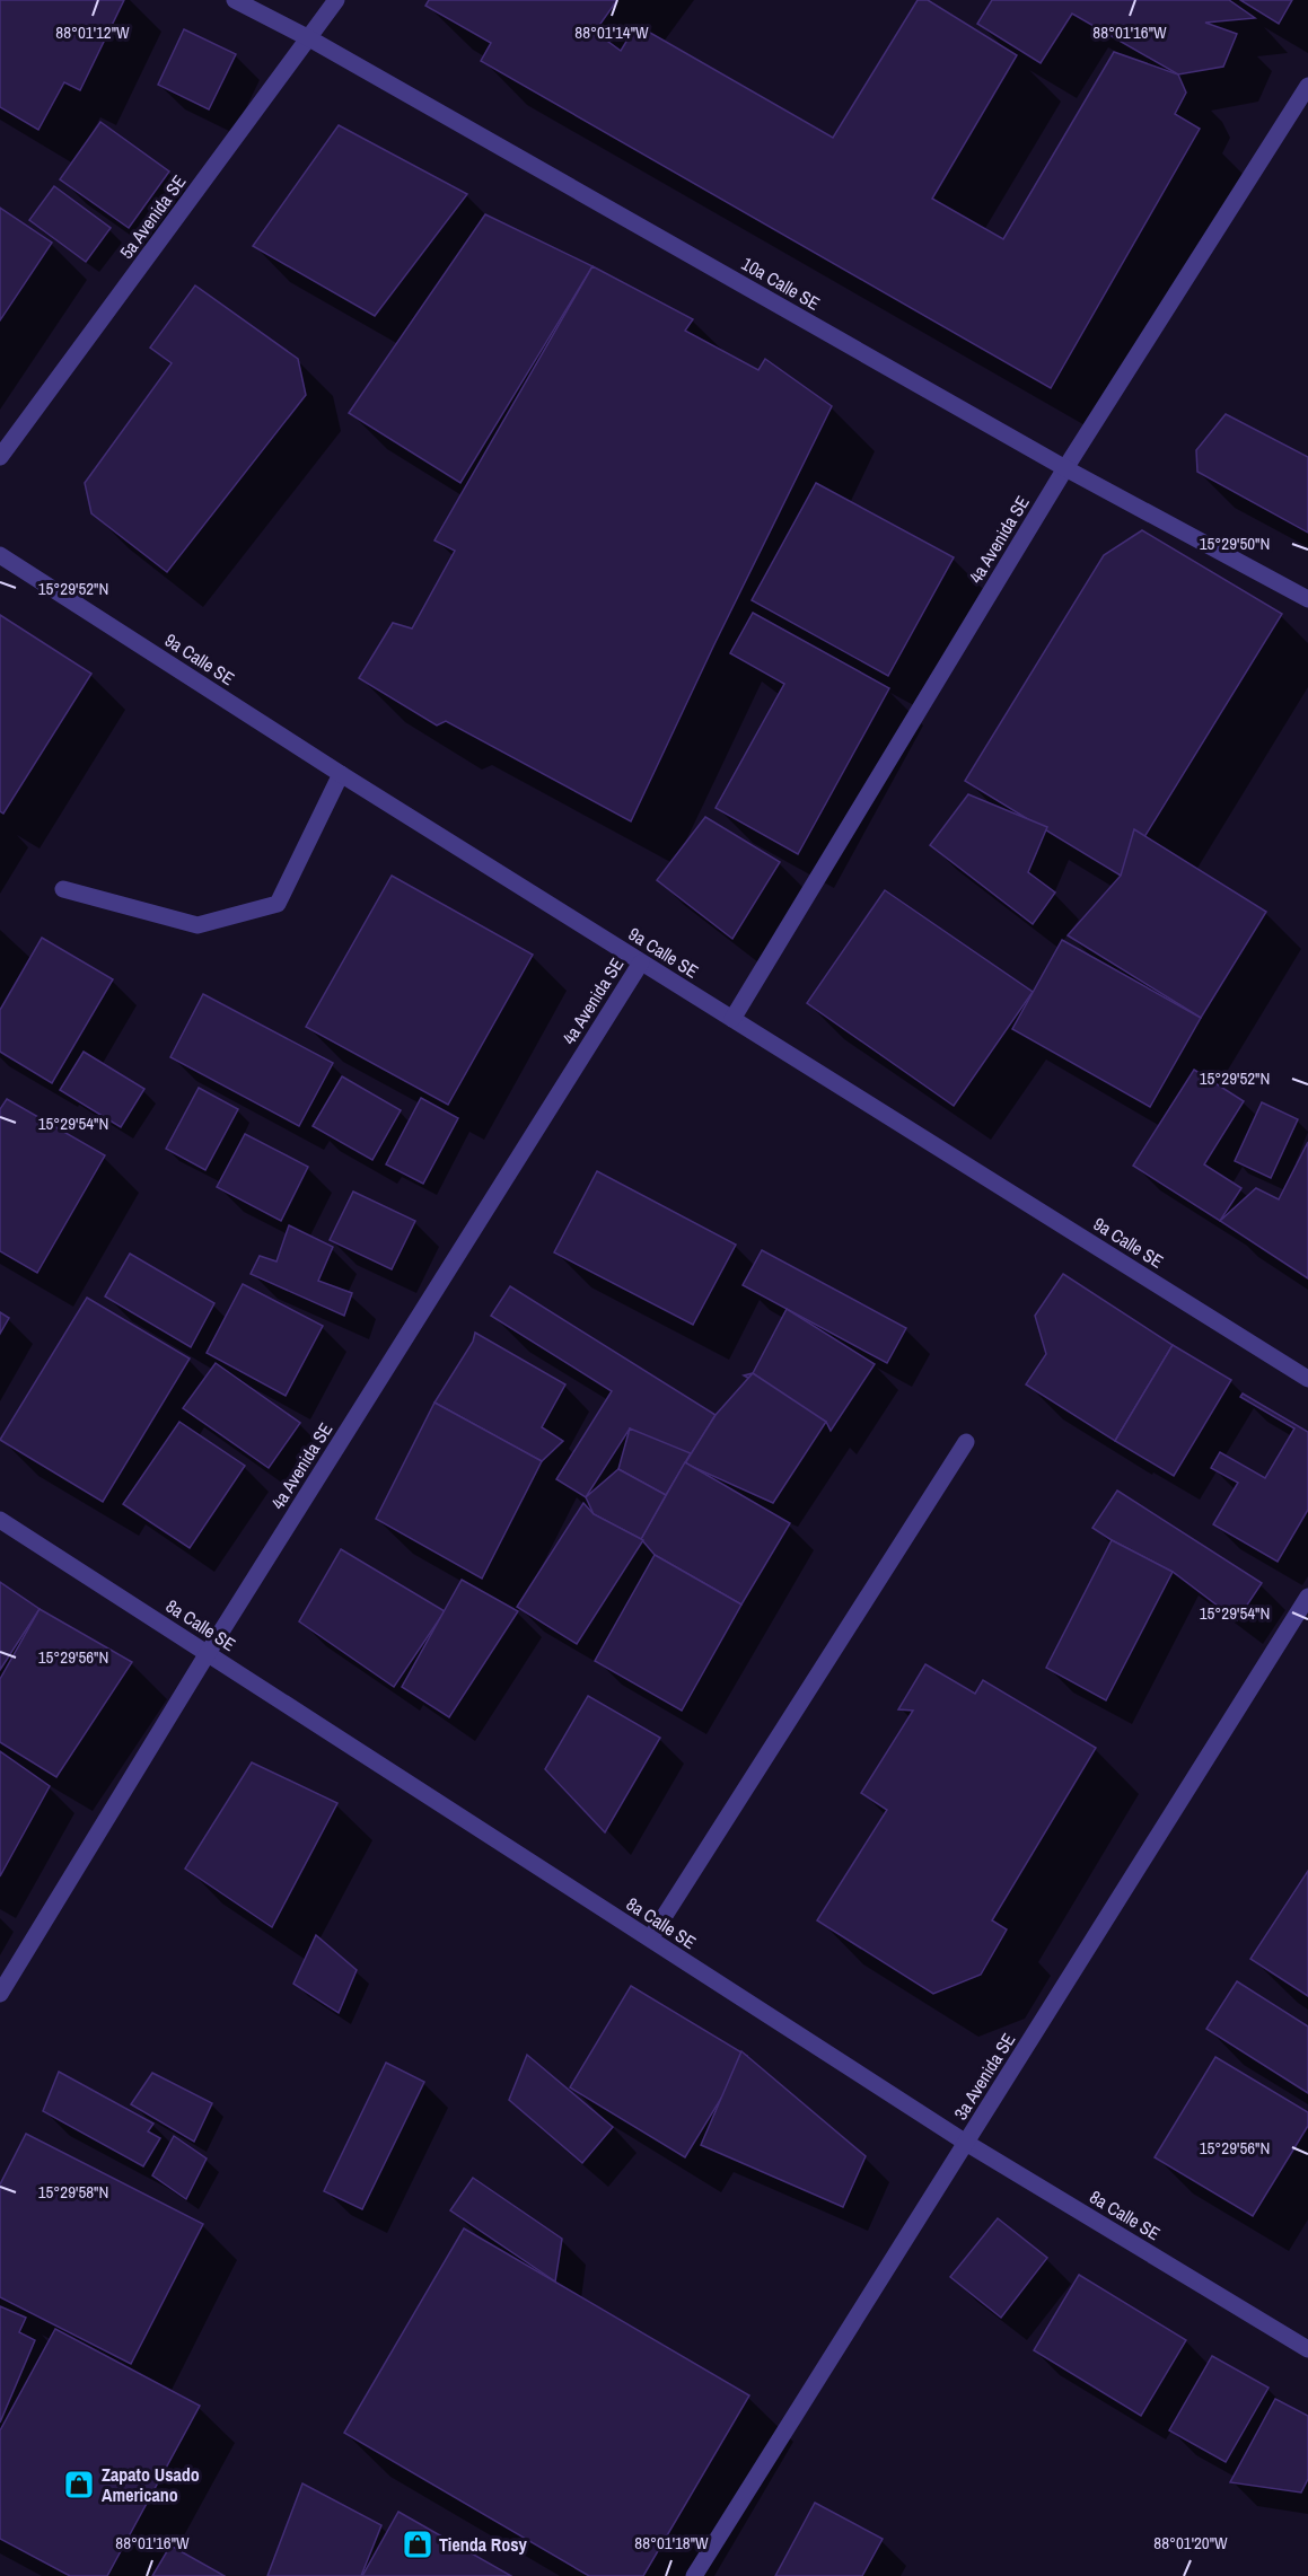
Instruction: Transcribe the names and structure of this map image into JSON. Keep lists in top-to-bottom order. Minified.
{"streets":{"street":["5a Avenida SE","10a Calle SE","4a Avenida SE","9a Calle SE","8a Calle SE","3a Avenida SE"]},"crossings":[["5a Avenida SE","10a Calle SE"],["10a Calle SE","4a Avenida SE"],["4a Avenida SE","9a Calle SE"],["4a Avenida SE","8a Calle SE"],["8a Calle SE","3a Avenida SE"]],"places":{"shop":["Zapato Usado Americano","Tienda Rosy"]},"coordinates":["88°01'16\"W","88°01'12\"W","88°01'14\"W","15°29'50\"N","15°29'52\"N","15°29'54\"N","15°29'56\"N","15°29'58\"N","88°01'18\"W","88°01'20\"W"]}
